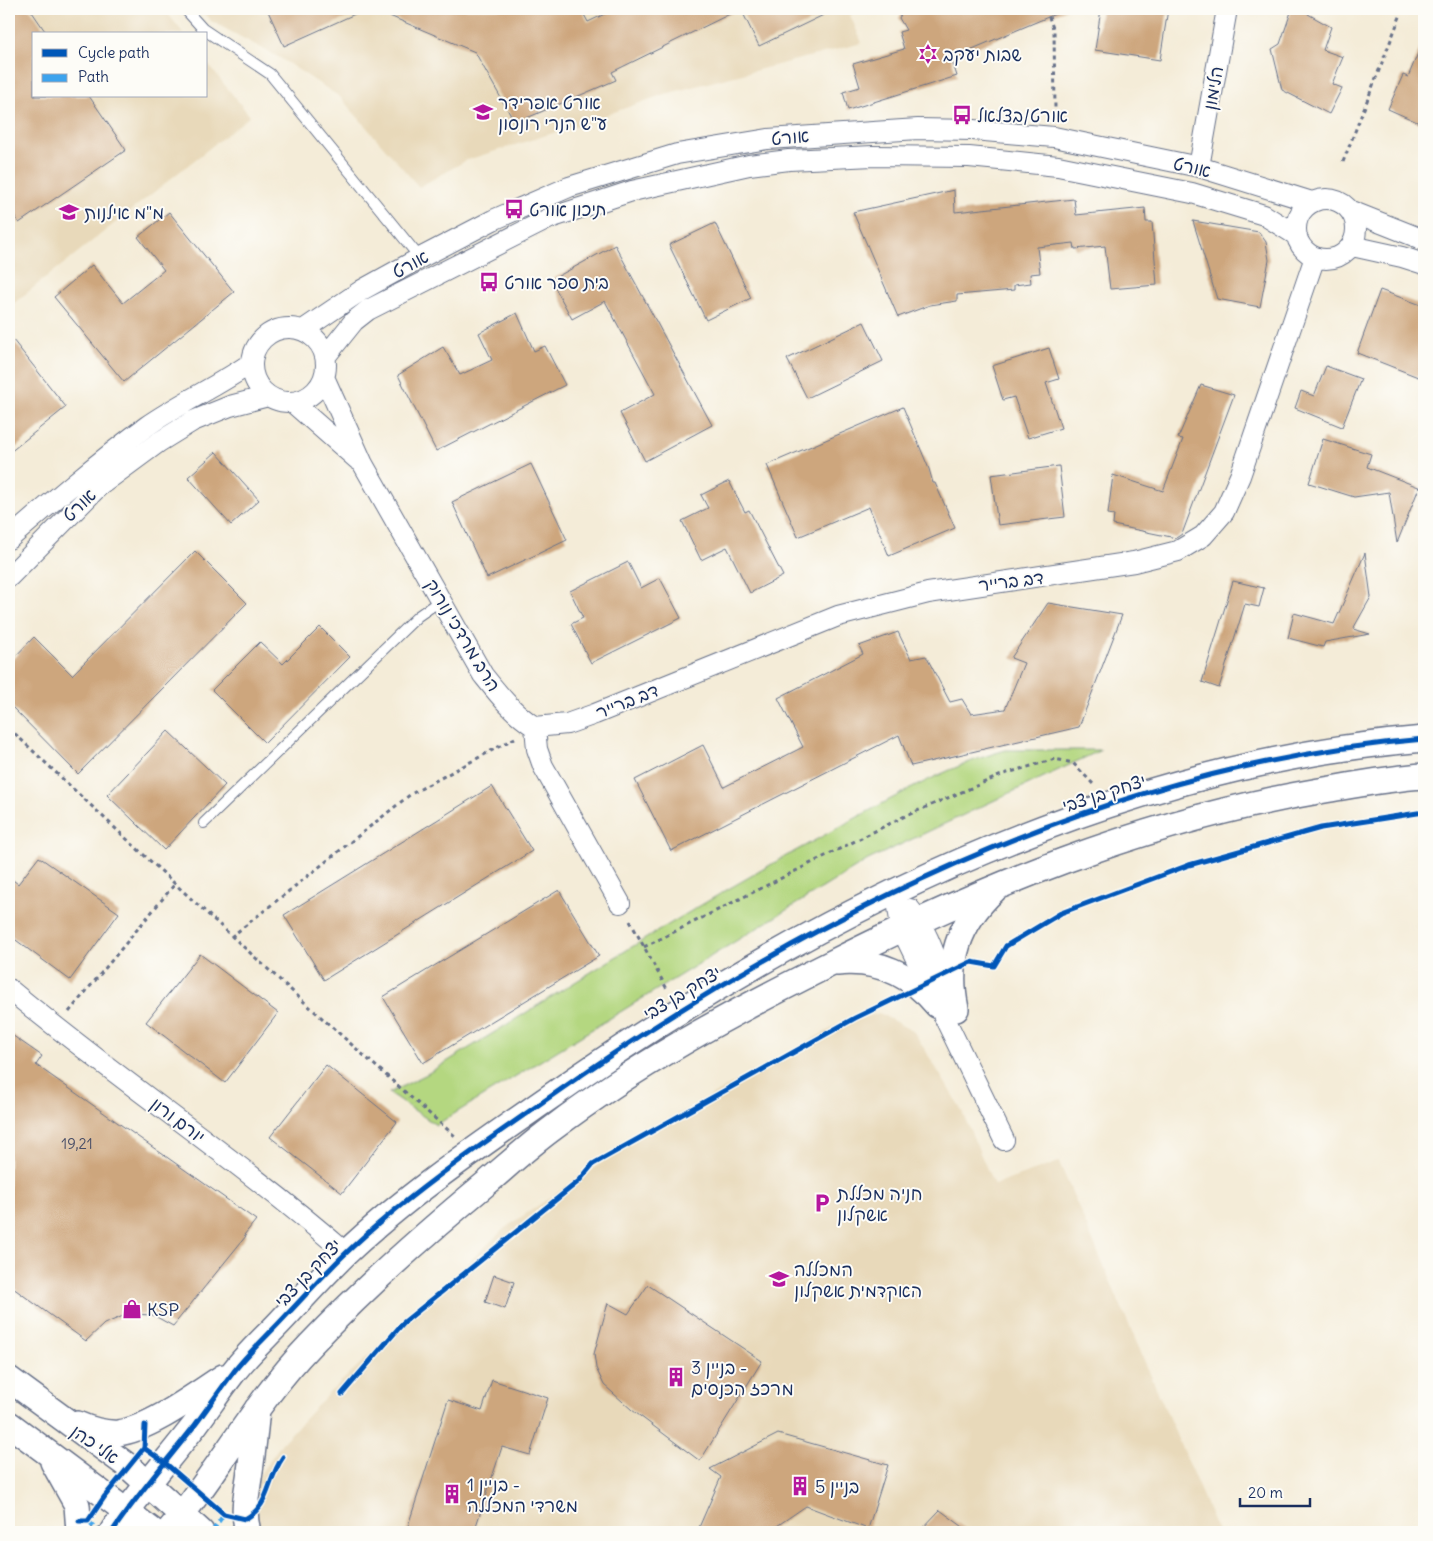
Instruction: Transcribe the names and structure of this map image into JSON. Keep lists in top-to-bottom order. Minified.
{"streets":{"street":["הלימון","אורט","דב ברייר","הרב מרדכי נורוק","יצחק בן צבי","יורם ורון","אלי כהן"]},"crossings":[["הלימון","אורט"],["אורט","דב ברייר"],["אורט","הרב מרדכי נורוק"],["דב ברייר","הרב מרדכי נורוק"],["יצחק בן צבי","יורם ורון"],["יצחק בן צבי","אלי כהן"]],"places":{"synagogue":["שבות יעקב"],"school or university":["אורט אפרידר ע\"ש הנרי רונסון","מ\"מ אילנות","המכללה האקדמית אשקלון"],"bus stop":["אורט/בצלאל","תיכון אורט","בית ספר אורט"],"parking":["חניה מכללת אשקלון"],"shop":["KSP"],"building":["בניין 3 - מרכז הכנסים","בניין 5","בניין 1 - משרדי המכללה"]},"house_numbers":["19,21"],"legend":["Cycle path","Path"],"scale_bar":"20 m"}
